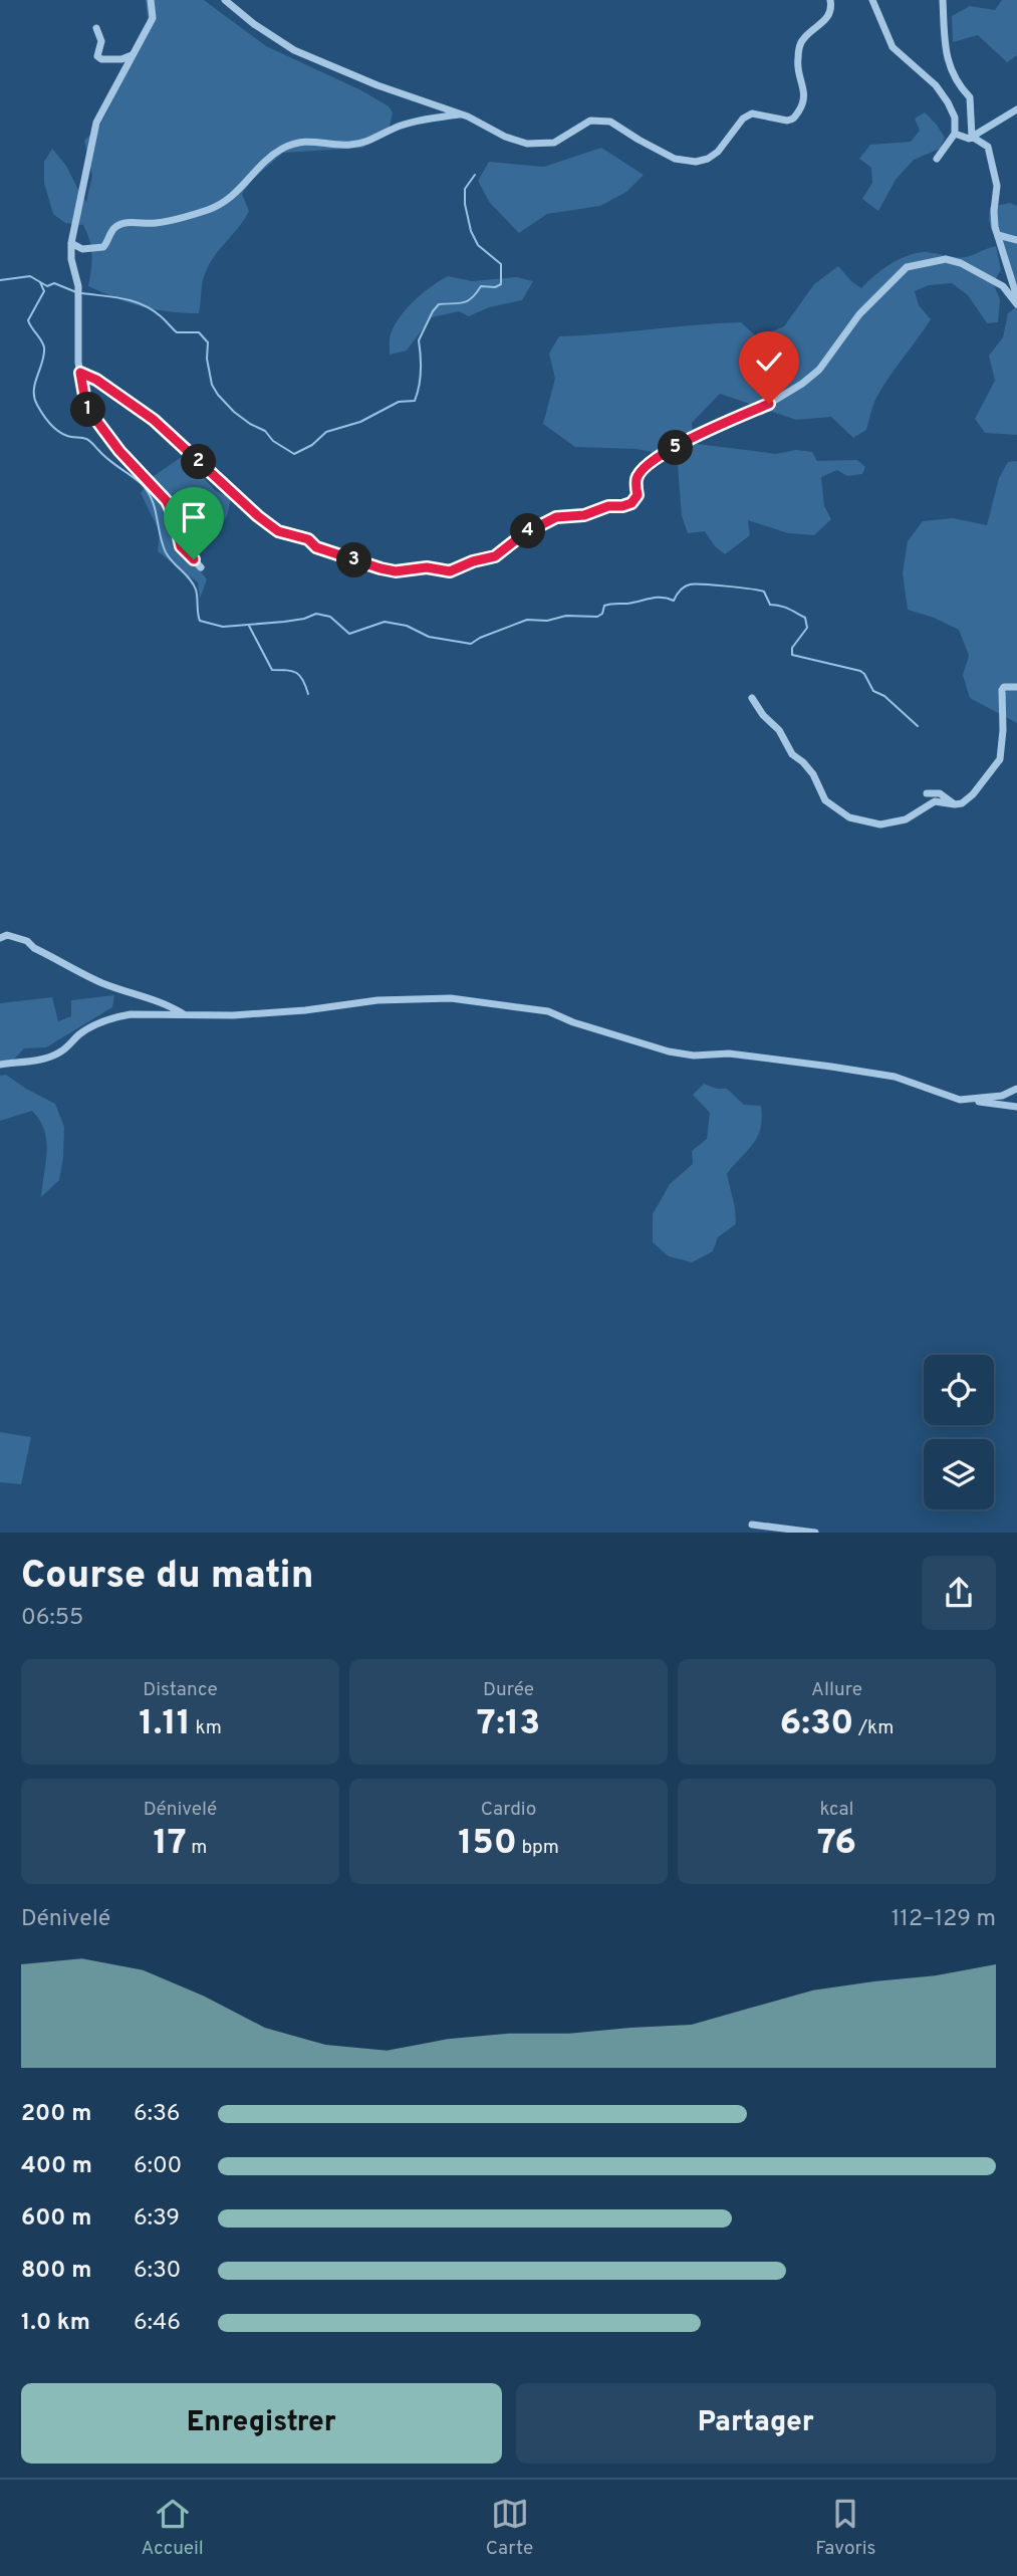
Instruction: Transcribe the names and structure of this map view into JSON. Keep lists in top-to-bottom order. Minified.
{"page":{"pins":["1","5","2","4","3"],"heading":["Course du matin","06:55"],"stats":[["Distance","1.11 km"],["Durée","7:13"],["Allure","6:30 /km"],["Dénivelé","17 m"],["Cardio","150 bpm"],["kcal","76"]],"chart":["Dénivelé","112–129 m"],"list":[{"name":"200 m","note":"6:36"},{"name":"400 m","note":"6:00"},{"name":"600 m","note":"6:39"},{"name":"800 m","note":"6:30"},{"name":"1.0 km","note":"6:46"}],"buttons":["Enregistrer","Partager"],"tabs":["Accueil","Carte","Favoris"]}}
